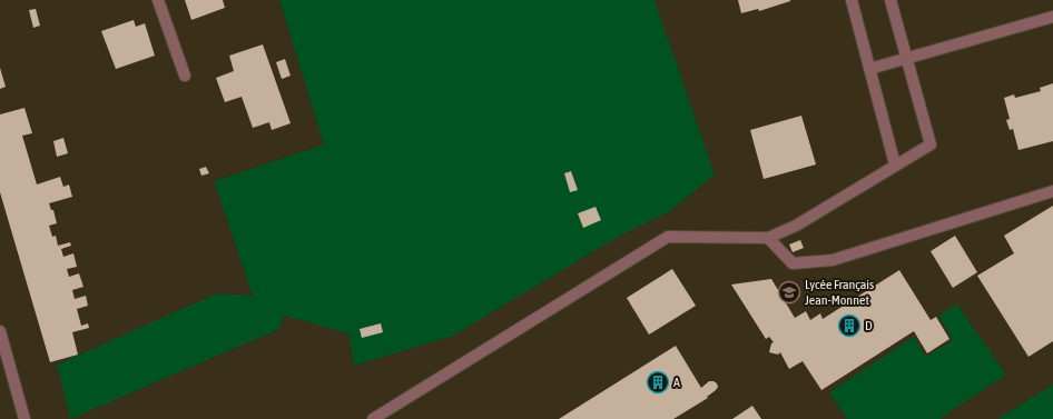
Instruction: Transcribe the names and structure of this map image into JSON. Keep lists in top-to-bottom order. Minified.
{"places":{"school or university":["Lycée Français Jean-Monnet"],"building":["D","A"]}}
